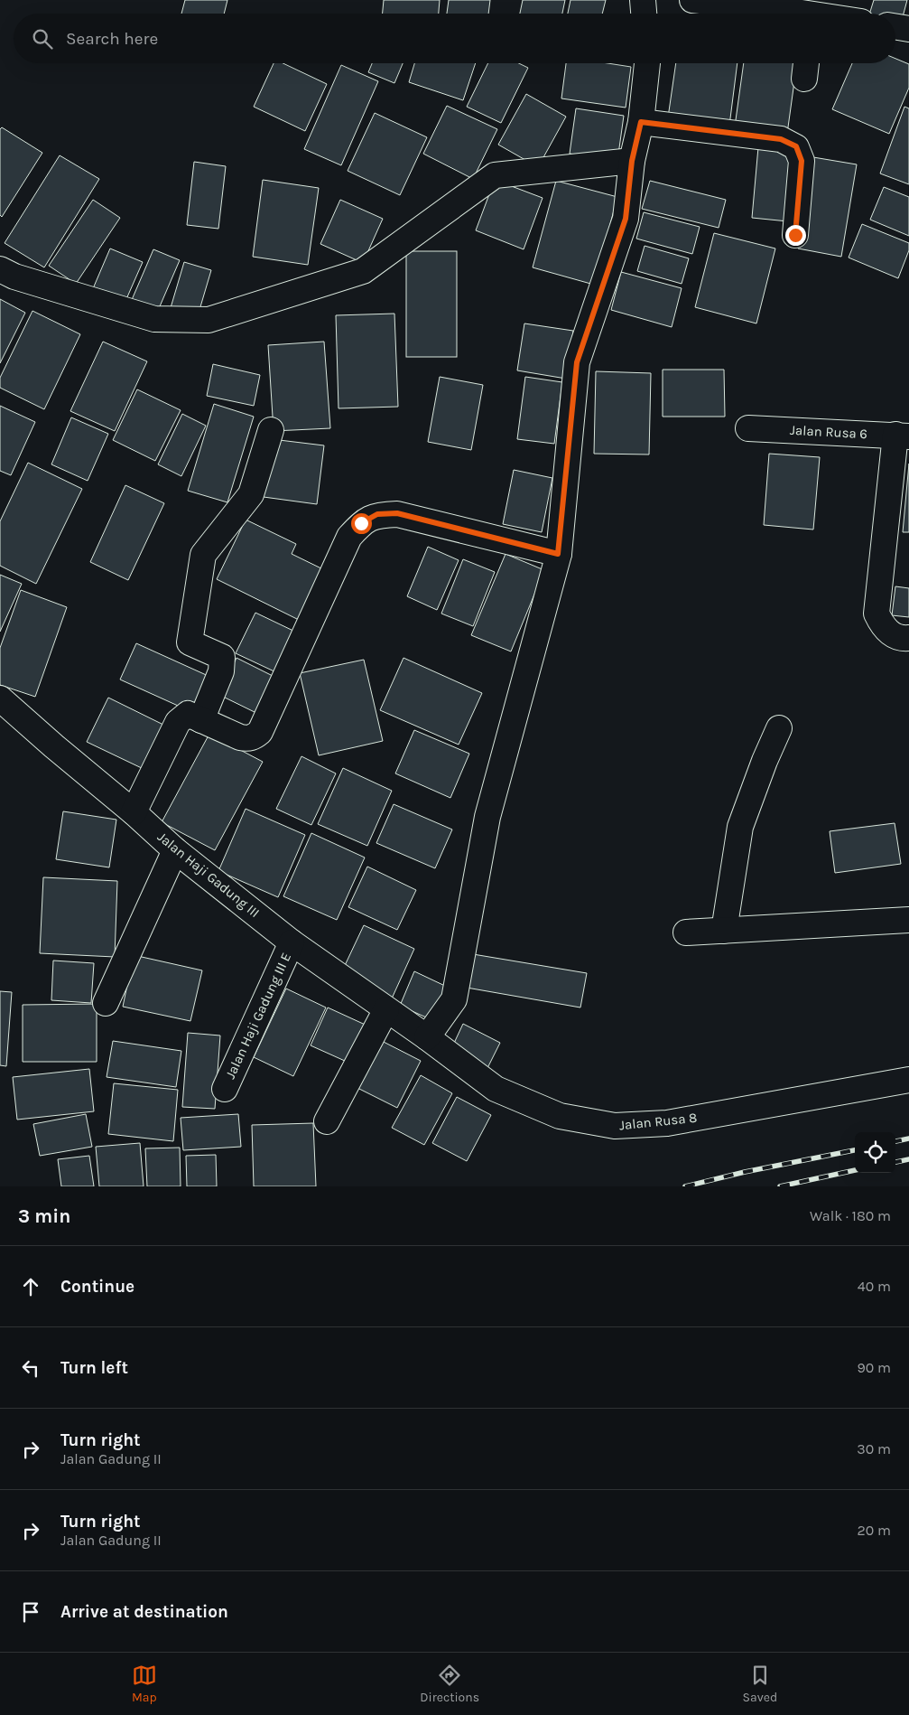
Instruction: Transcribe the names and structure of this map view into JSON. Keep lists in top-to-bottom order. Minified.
{"streets":{"street":["Jalan Rusa 6","Jalan Haji Gadung III","Jalan Haji Gadung III E","Jalan Rusa 8"]},"crossings":[["Jalan Haji Gadung III","Jalan Haji Gadung III E"],["Jalan Haji Gadung III","Jalan Rusa 8"]],"page":{"search":"Search here","heading":["3 min","Walk · 180 m"],"list":[["Continue","40 m"],["Turn left","90 m"],["Turn right","Jalan Gadung II","30 m"],["Turn right","Jalan Gadung II","20 m"],"Arrive at destination"],"nav":["Map","Directions","Saved"]}}
